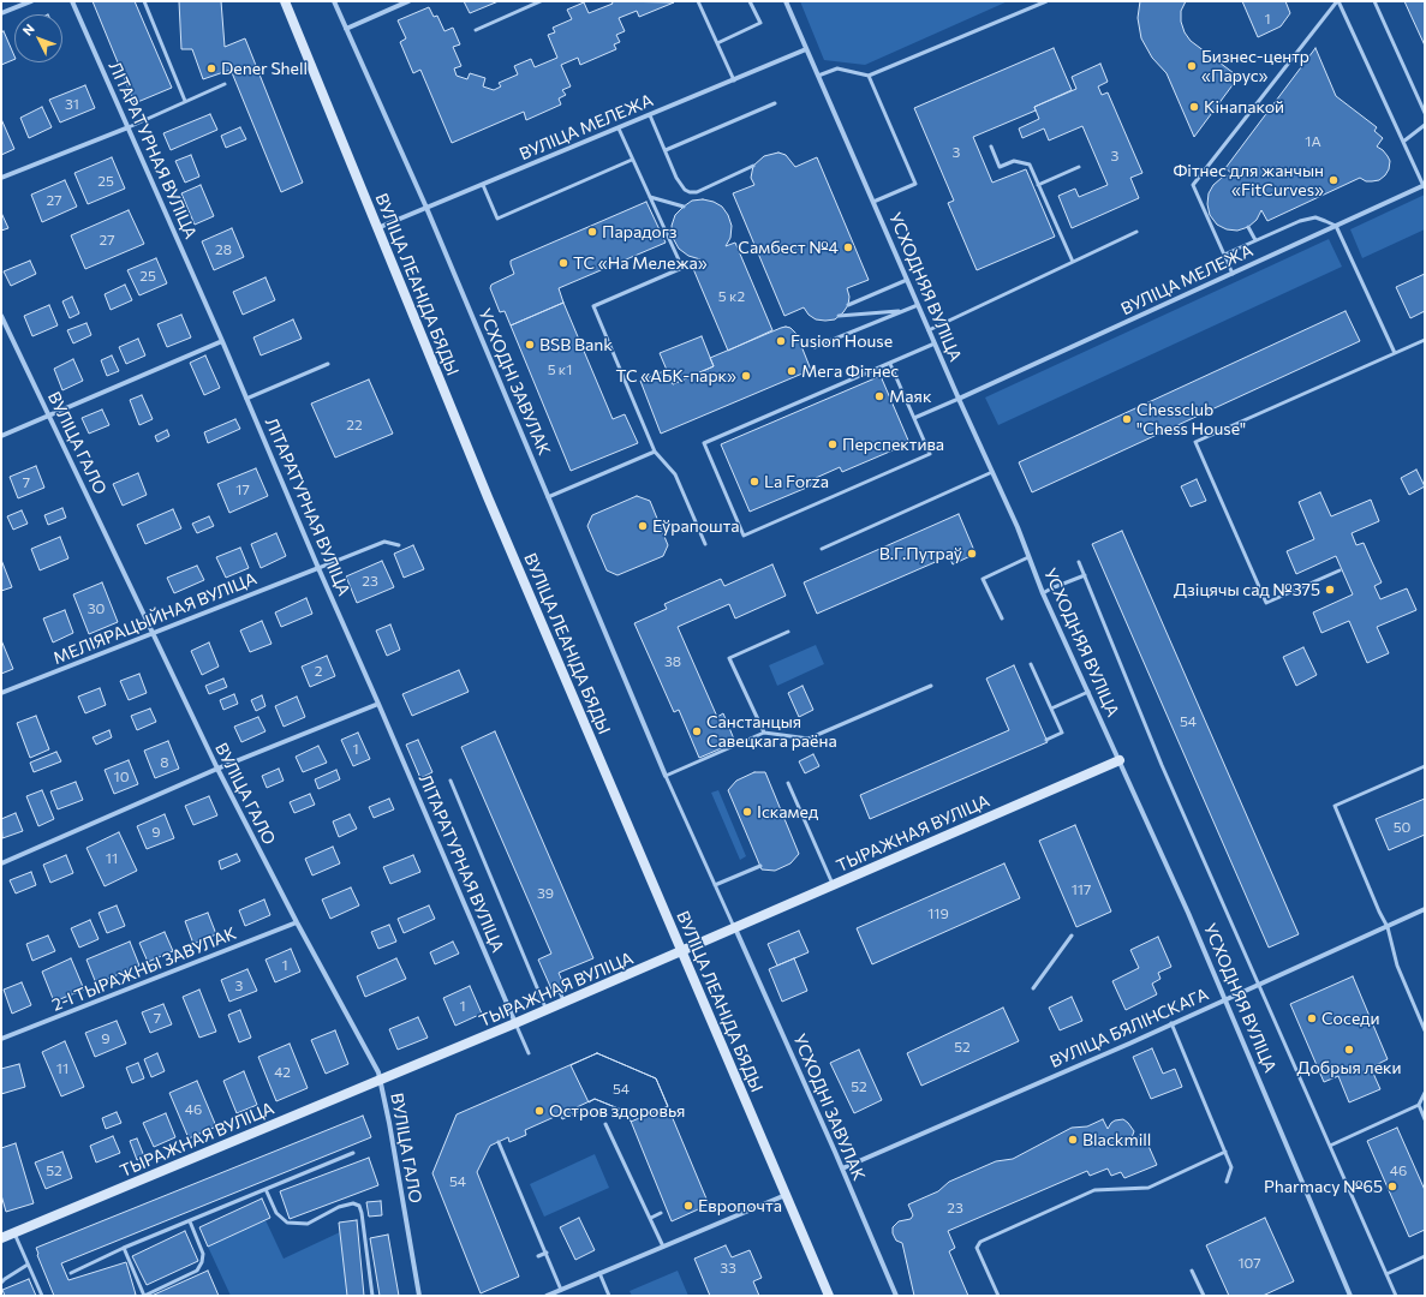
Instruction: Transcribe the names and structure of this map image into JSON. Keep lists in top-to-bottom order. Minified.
{"streets":{"main road":["ВУЛІЦА ЛЕАНІДА БЯДЫ","ТЫРАЖНАЯ ВУЛІЦА"],"street":["ВУЛІЦА МЕЛЕЖА","ЛІТАРАТУРНАЯ ВУЛІЦА","УСХОДНЯЯ ВУЛІЦА","УСХОДНІ ЗАВУЛАК","ВУЛІЦА ГАЛО","МЕЛІЯРАЦЫЙНАЯ ВУЛІЦА","2-І ТЫРАЖНЫ ЗАВУЛАК","ВУЛІЦА БЯЛІНСКАГА"]},"crossings":[["ВУЛІЦА МЕЛЕЖА","ВУЛІЦА ЛЕАНІДА БЯДЫ"],["ВУЛІЦА МЕЛЕЖА","УСХОДНЯЯ ВУЛІЦА"],["ВУЛІЦА МЕЛЕЖА","УСХОДНІ ЗАВУЛАК"],["ЛІТАРАТУРНАЯ ВУЛІЦА","МЕЛІЯРАЦЫЙНАЯ ВУЛІЦА"],["ЛІТАРАТУРНАЯ ВУЛІЦА","ТЫРАЖНАЯ ВУЛІЦА"],["ВУЛІЦА ЛЕАНІДА БЯДЫ","ТЫРАЖНАЯ ВУЛІЦА"],["УСХОДНЯЯ ВУЛІЦА","ТЫРАЖНАЯ ВУЛІЦА"],["УСХОДНЯЯ ВУЛІЦА","ВУЛІЦА БЯЛІНСКАГА"],["УСХОДНІ ЗАВУЛАК","ТЫРАЖНАЯ ВУЛІЦА"],["УСХОДНІ ЗАВУЛАК","ВУЛІЦА БЯЛІНСКАГА"],["ВУЛІЦА ГАЛО","МЕЛІЯРАЦЫЙНАЯ ВУЛІЦА"],["ВУЛІЦА ГАЛО","ТЫРАЖНАЯ ВУЛІЦА"],["ВУЛІЦА ГАЛО","2-І ТЫРАЖНЫ ЗАВУЛАК"]],"places":["Бизнес-центр «Парус»","Dener Shell","Кінапакой","Фітнес для жанчын «FitCurves»","Парадогз","Самбест №4","ТС «На Мележа»","Fusion House","BSB Bank","Мега Фітнес","ТС «АБК-парк»","Маяк","Chessclub \"Chess House\"","Перспектива","La Forza","Еўрапошта","В.Г.Путраў","Дзіцячы сад №375","Санстанцыя Савецкага раёна","Іскамед","Соседи","Добрыя леки","Остров здоровья","Blackmill","Pharmacy №65","Европочта"],"house_numbers":["1","31","1А","3","3","25","27","27","28","25","5 к2","5 к1","22","7","17","23","30","38","2","54","1","8","10","50","9","11","117","39","119","1","3","1","7","9","52","11","42","52","54","46","52","46","54","23","107","33"],"north":"top left"}
